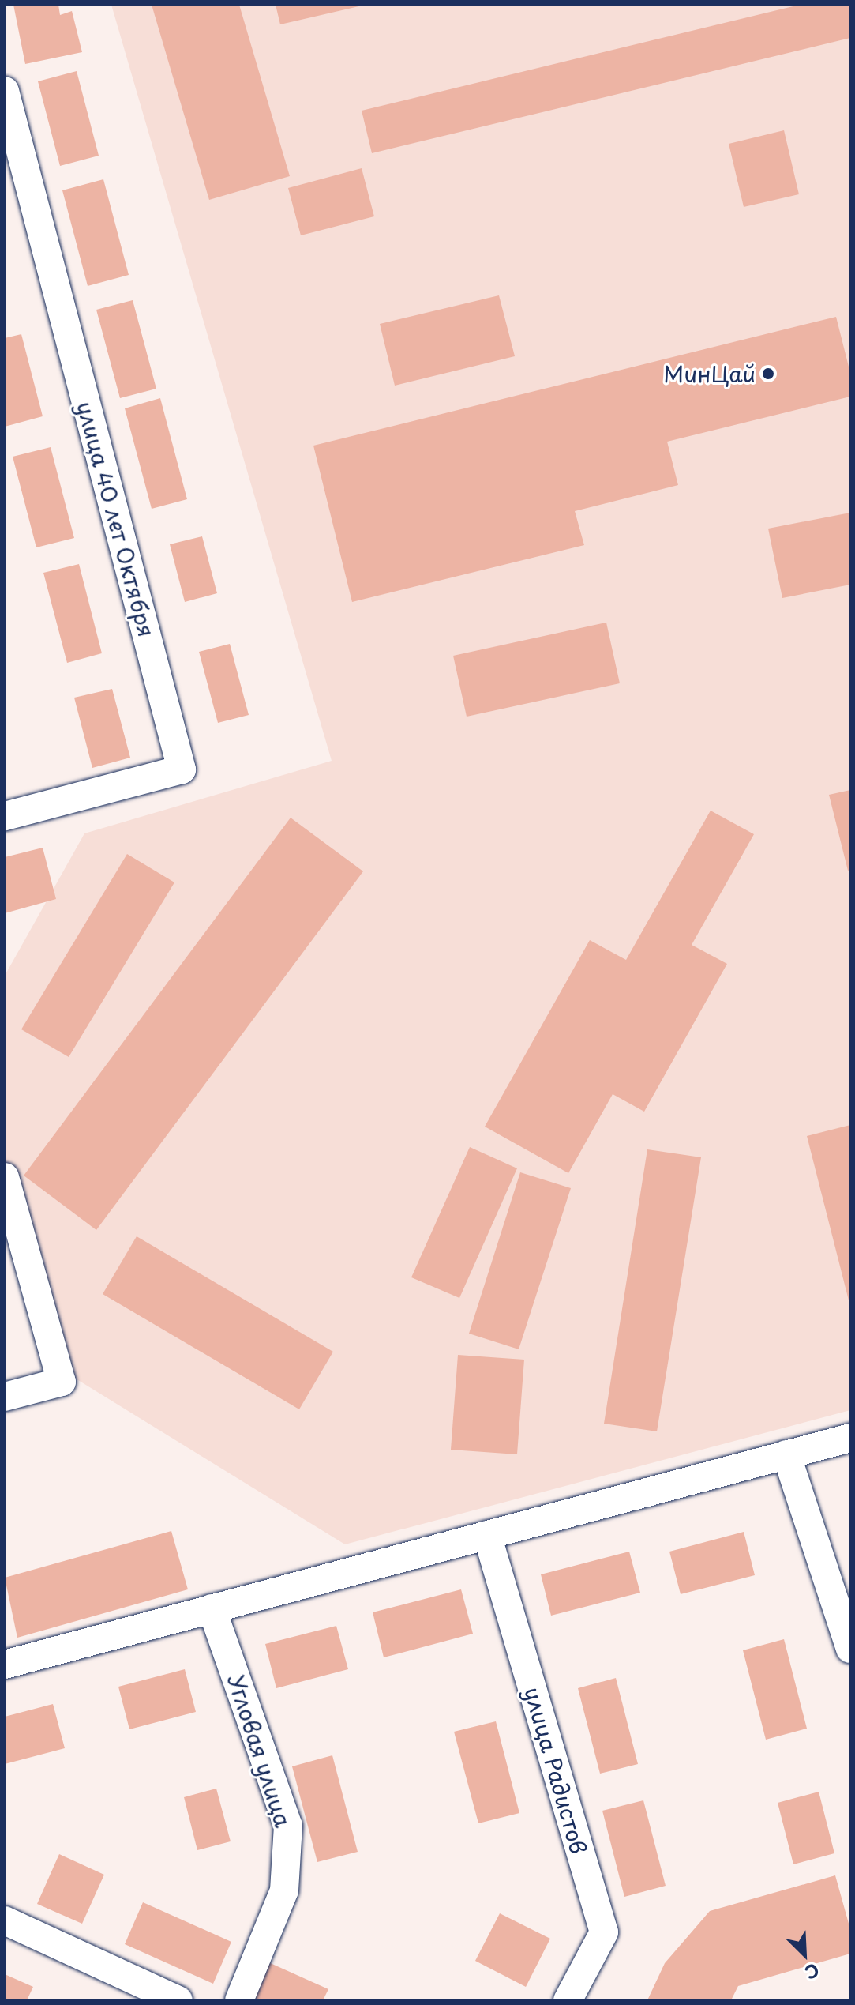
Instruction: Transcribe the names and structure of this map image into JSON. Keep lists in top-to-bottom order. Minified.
{"streets":{"street":["улица 40 лет Октября","Угловая улица","улица Радистов"]},"places":["МинЦай"],"north":"bottom right"}
